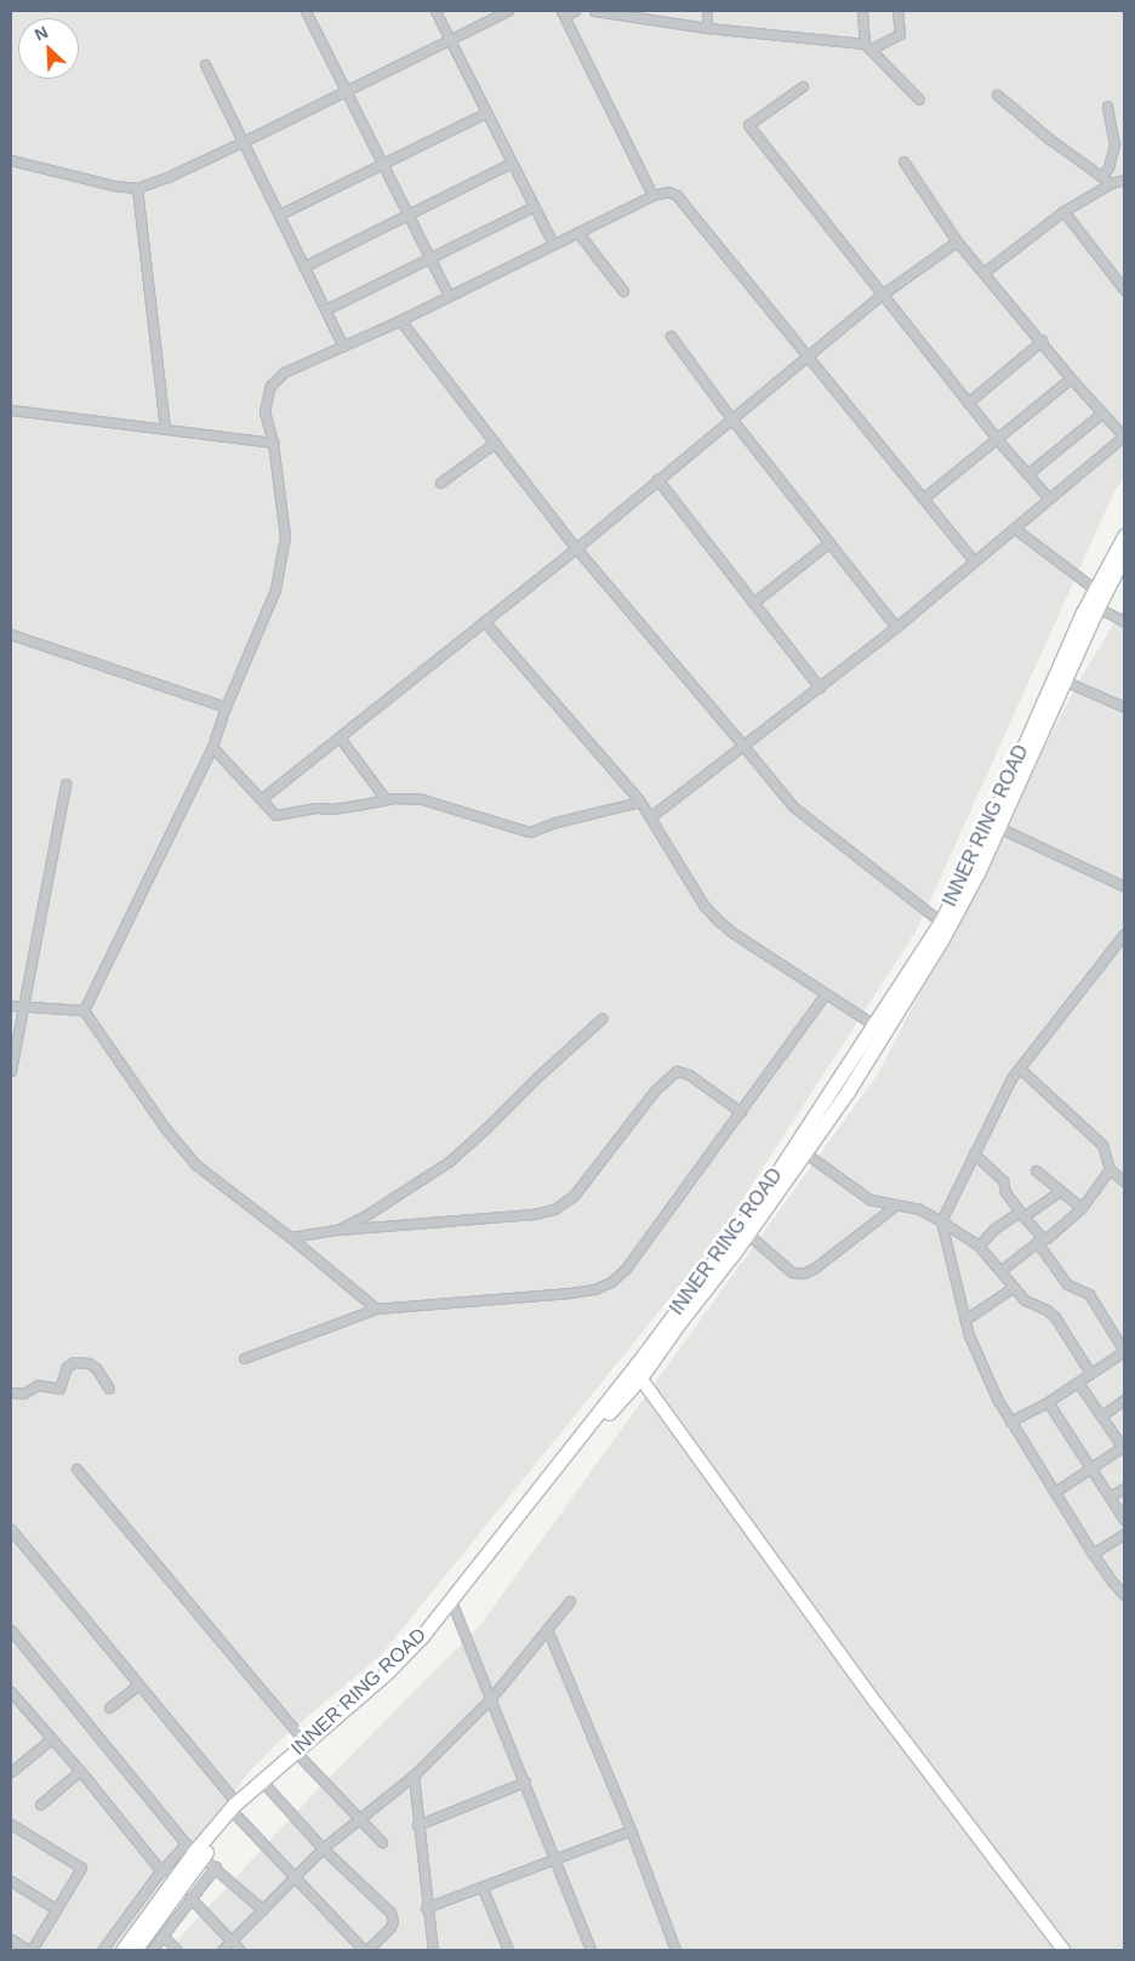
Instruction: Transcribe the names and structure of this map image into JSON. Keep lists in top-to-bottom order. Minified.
{"streets":{"main road":["INNER RING ROAD"]},"north":"top left"}
